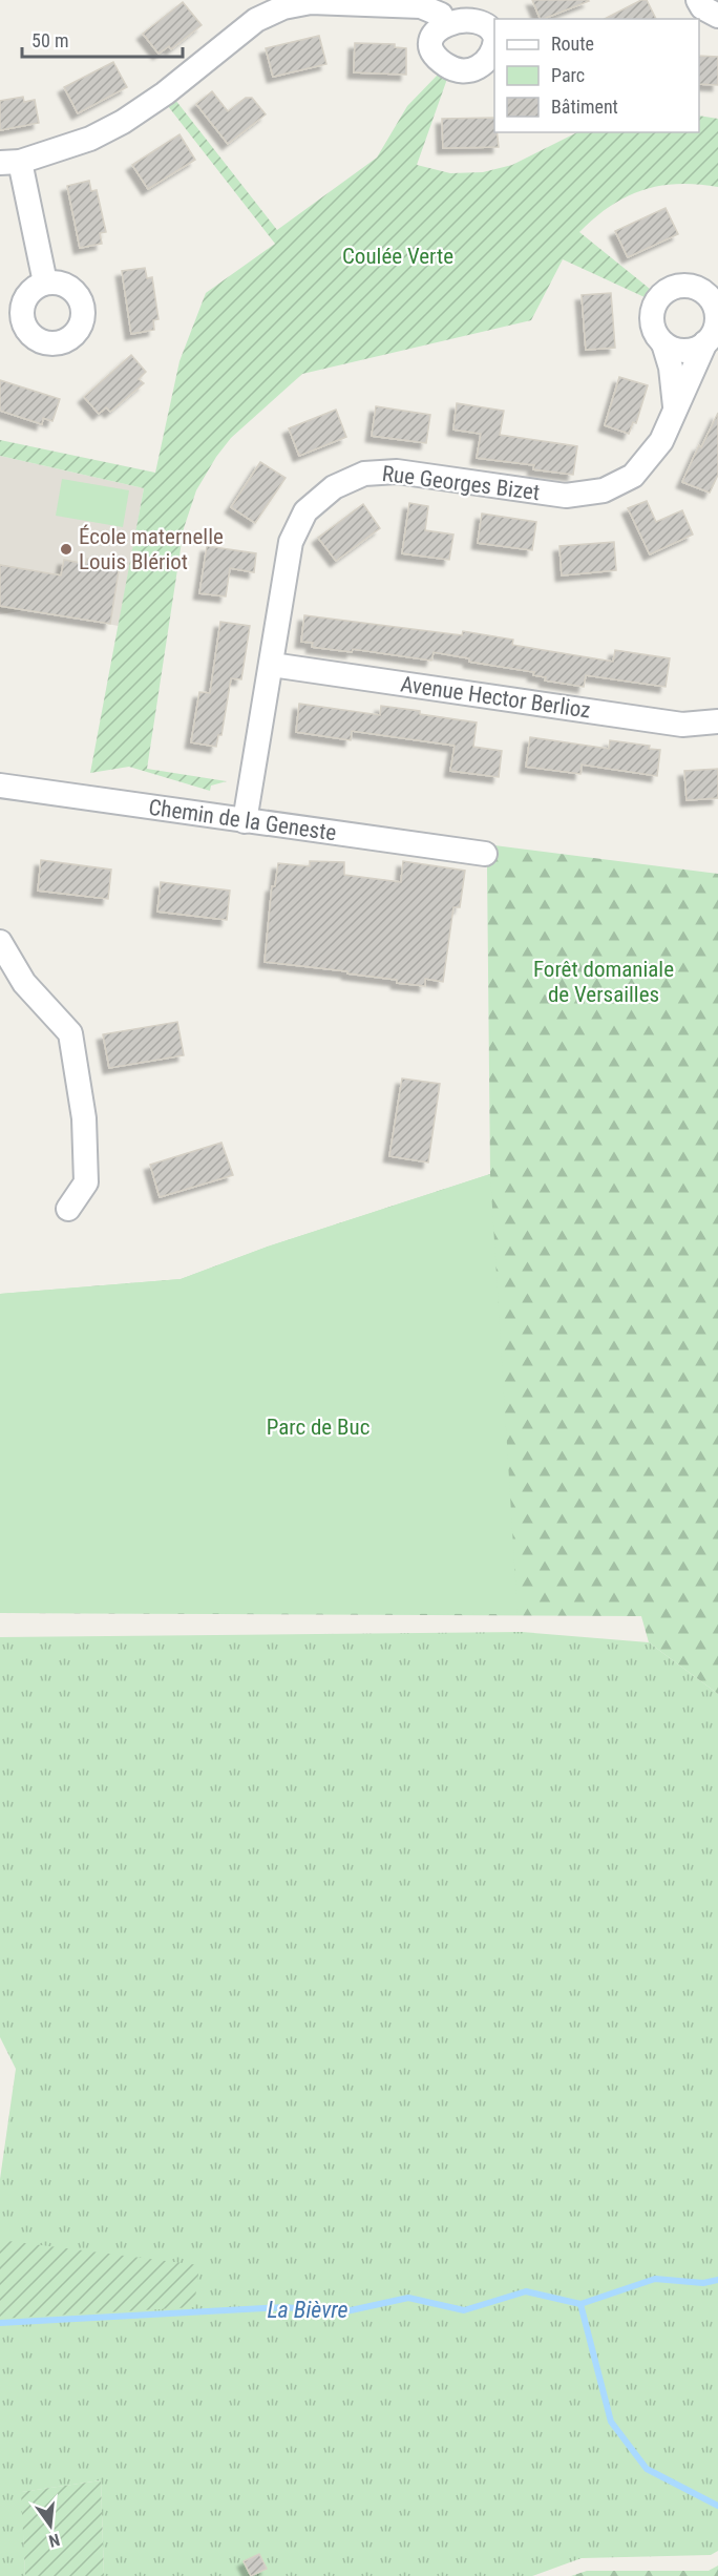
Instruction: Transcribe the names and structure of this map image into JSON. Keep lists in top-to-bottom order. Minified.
{"streets":{"street":["Rue Georges Bizet","Avenue Hector Berlioz","Chemin de la Geneste"]},"crossings":[["Rue Georges Bizet","Avenue Hector Berlioz"],["Rue Georges Bizet","Chemin de la Geneste"]],"water":["La Bièvre"],"parks":["Coulée Verte","Forêt domaniale de Versailles","Parc de Buc"],"places":["École maternelle Louis Blériot"],"legend":["Route","Parc","Bâtiment"],"scale_bar":"50 m","north":"bottom"}
